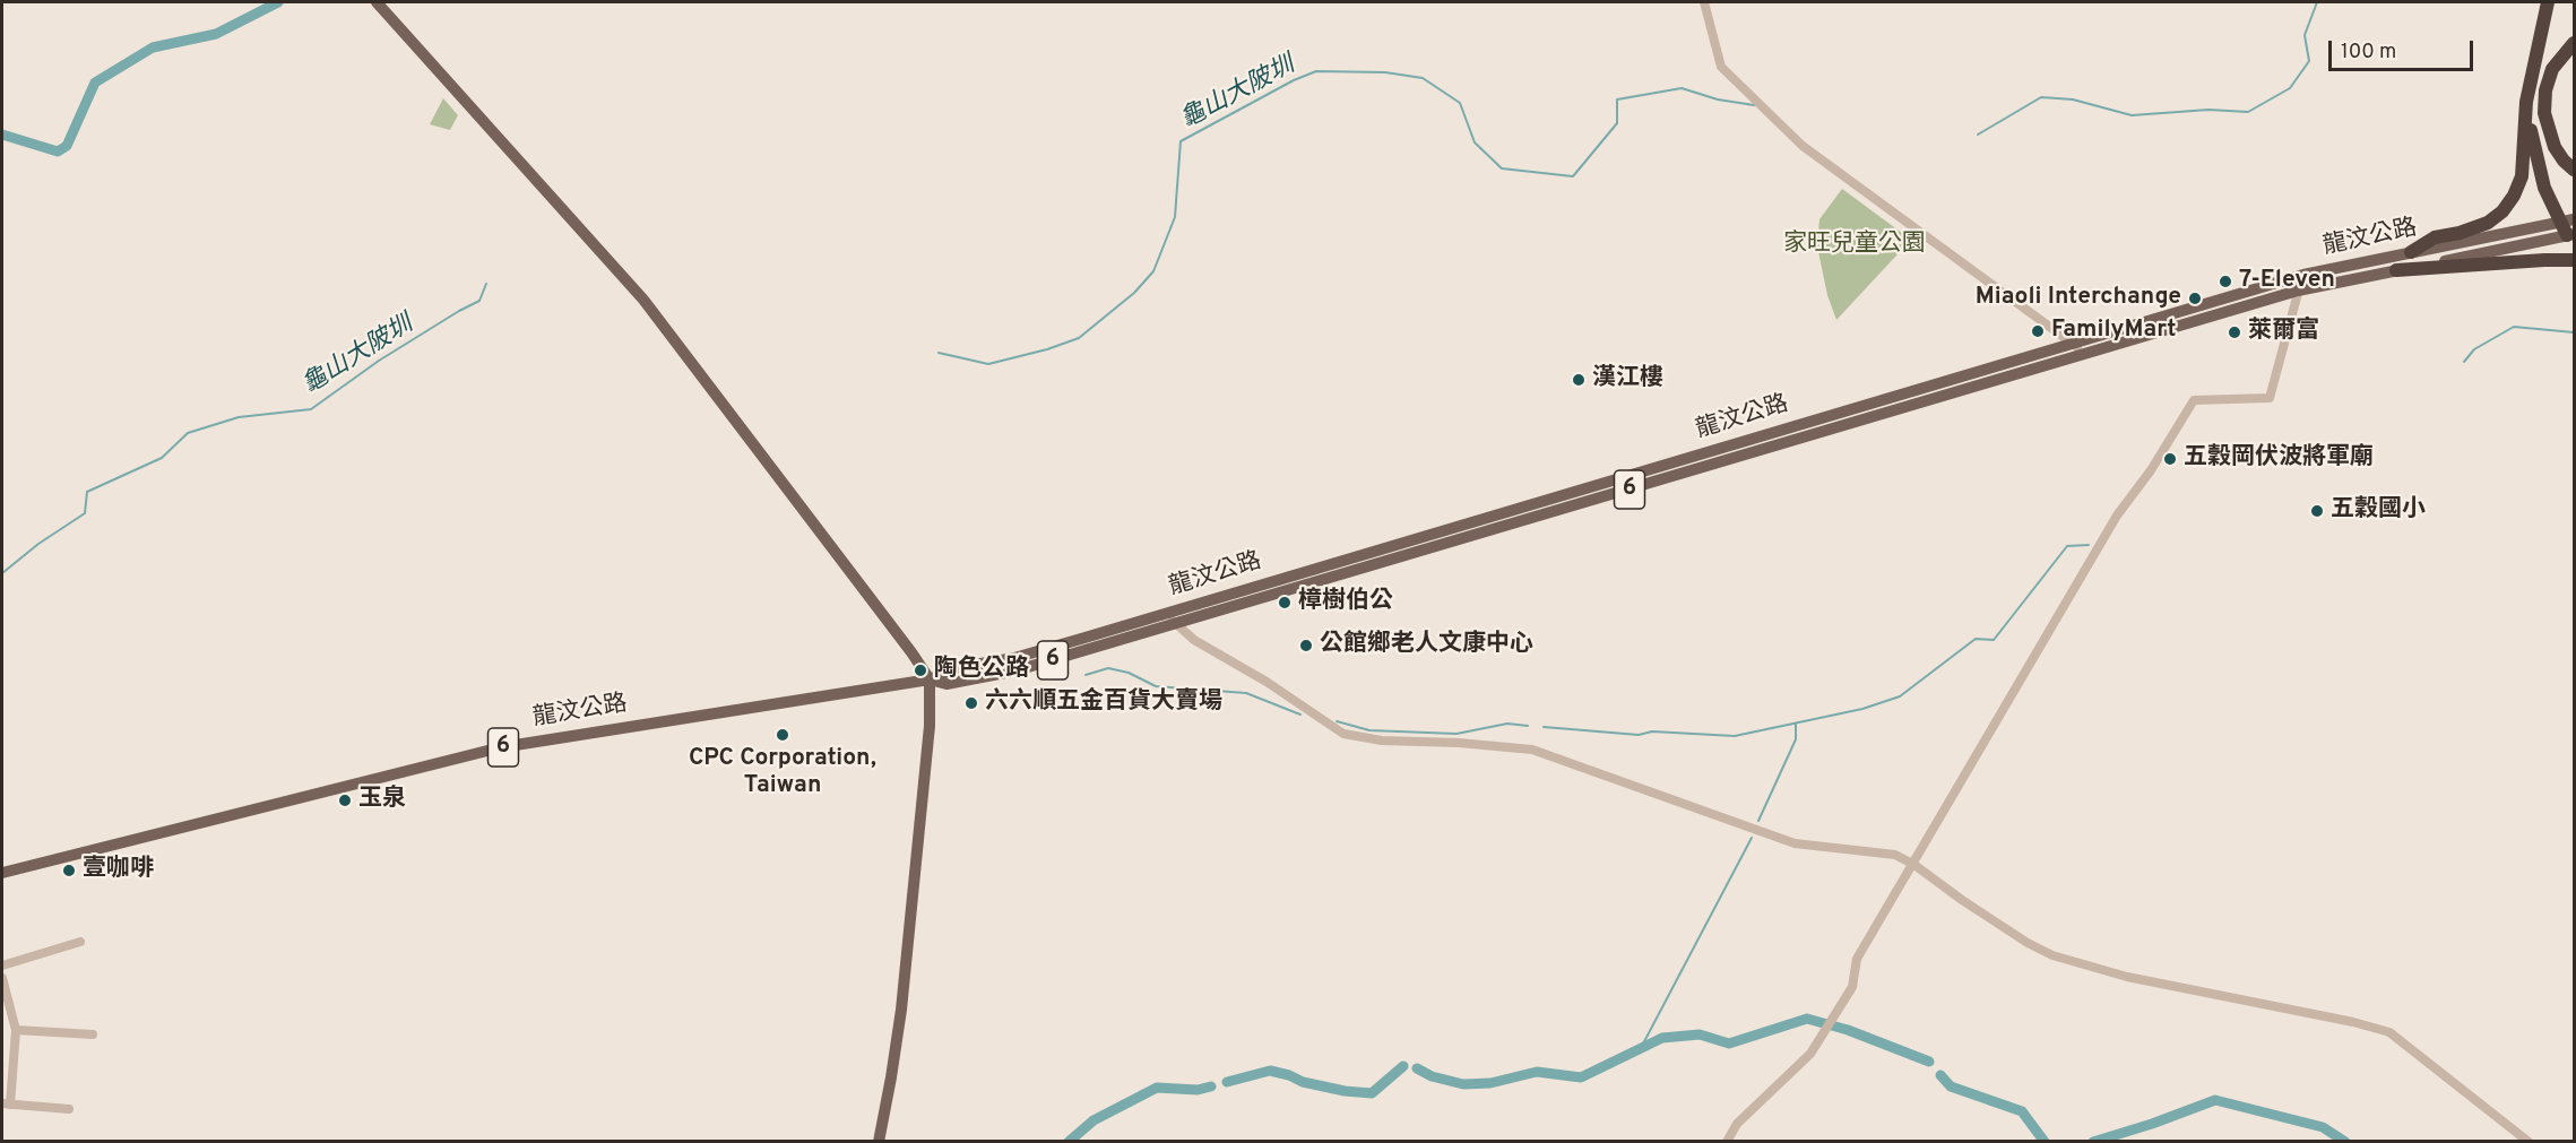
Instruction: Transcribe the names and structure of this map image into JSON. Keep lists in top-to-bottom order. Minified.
{"streets":{"main road":["龍汶公路","6"]},"water":["龜山大陂圳"],"parks":["家旺兒童公園"],"places":["7-Eleven","Miaoli Interchange","FamilyMart","萊爾富","漢江樓","五穀岡伏波將軍廟","五穀國小","樟樹伯公","公館鄉老人文康中心","陶色公路","六六順五金百貨大賣場","CPC Corporation, Taiwan","玉泉","壹咖啡"],"scale_bar":"100 m"}
